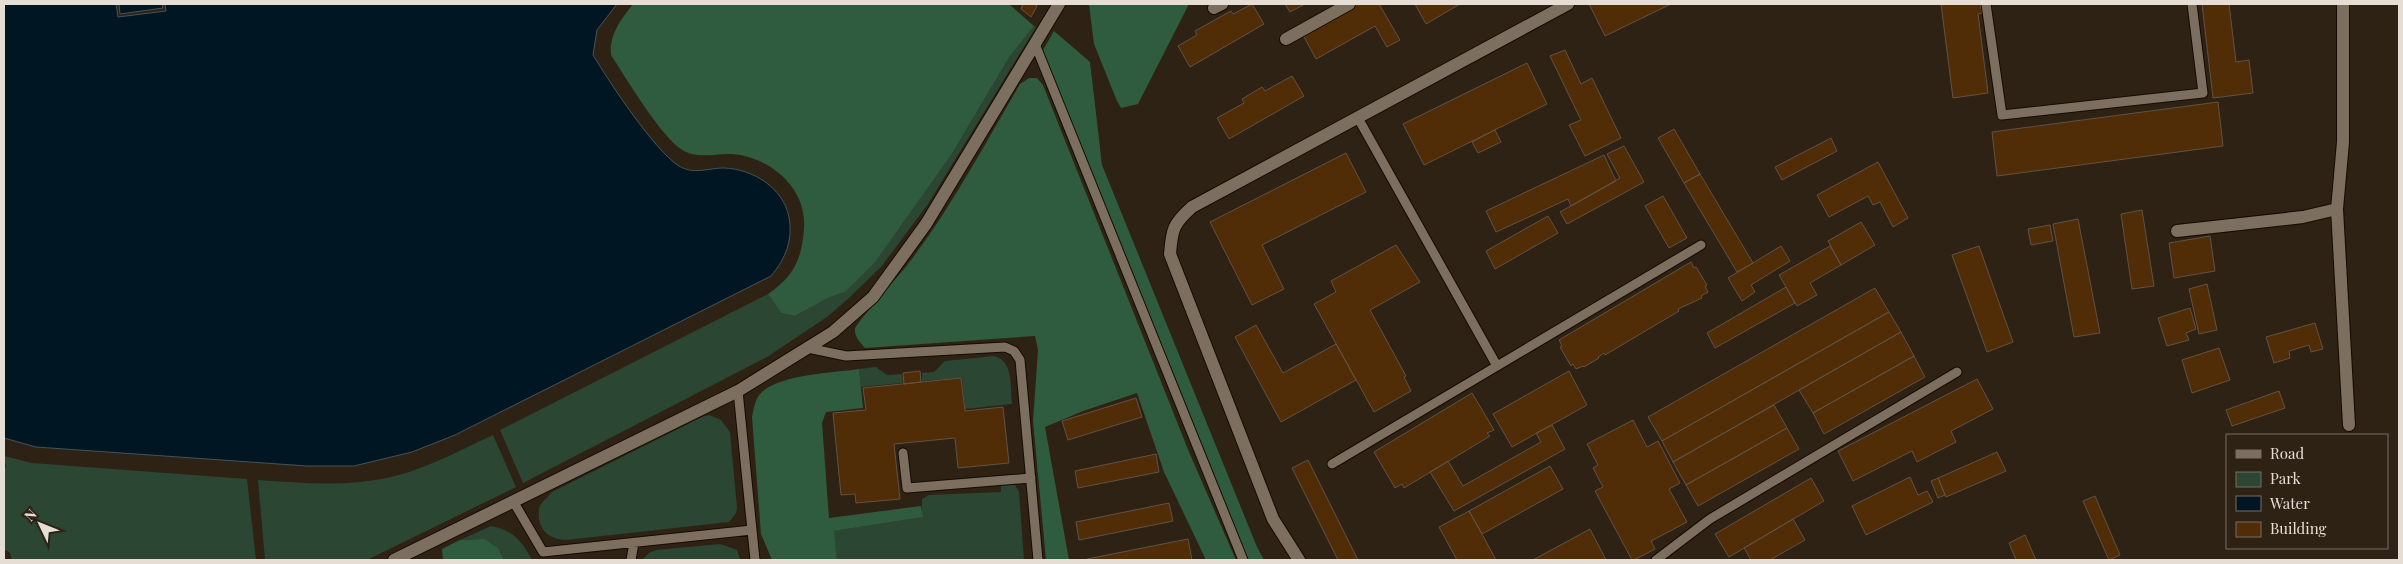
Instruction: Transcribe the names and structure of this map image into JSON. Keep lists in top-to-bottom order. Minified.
{"legend":["Road","Park","Water","Building"],"north":"top left"}
